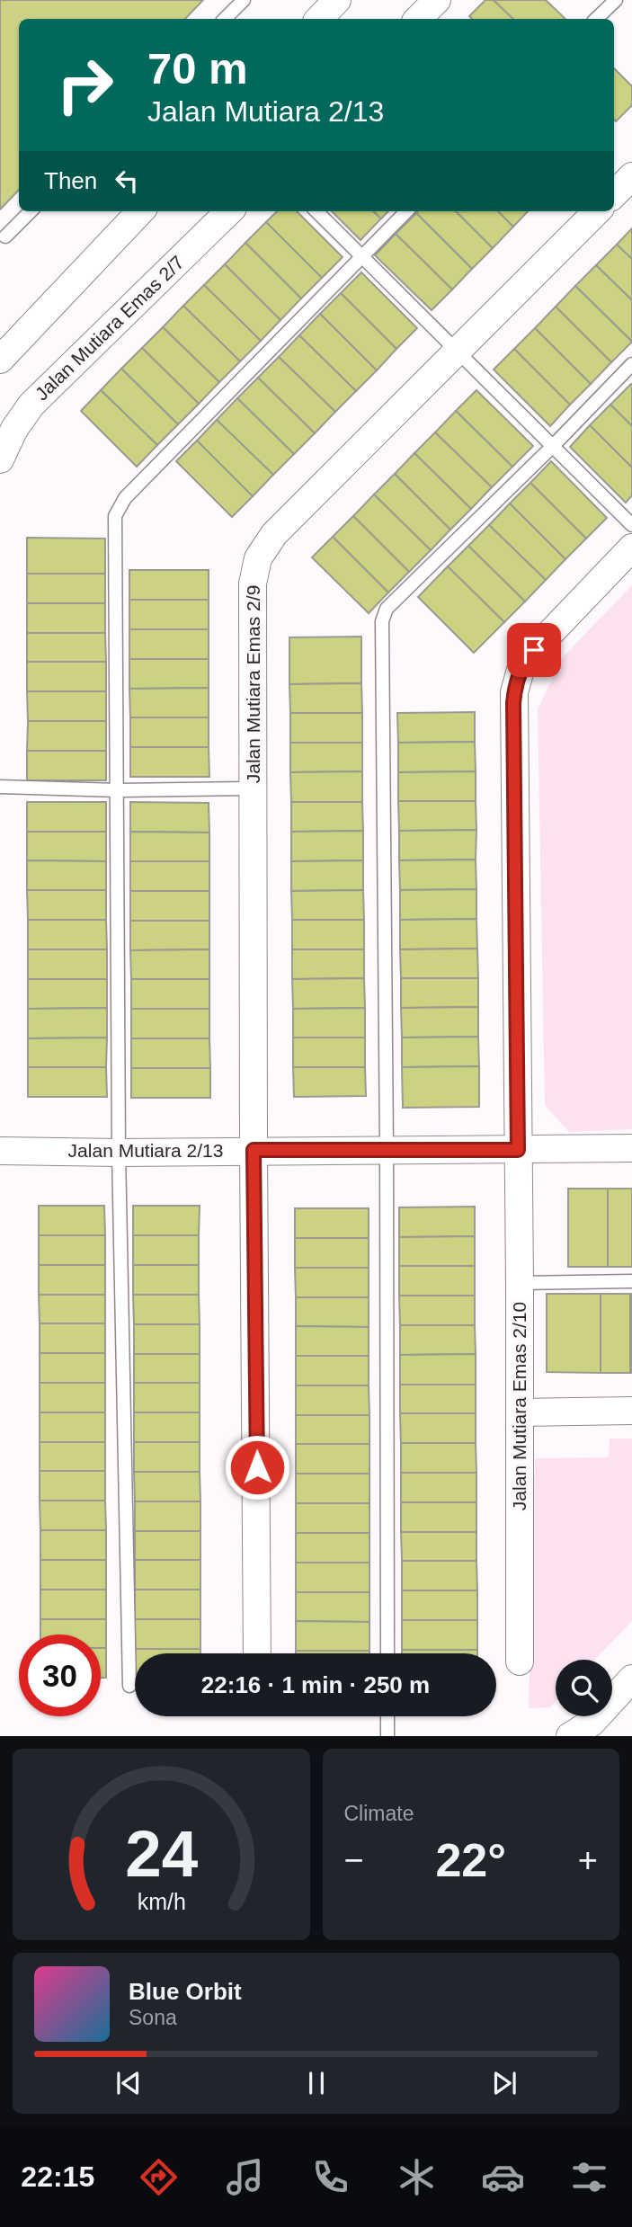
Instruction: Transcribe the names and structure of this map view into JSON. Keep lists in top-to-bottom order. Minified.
{"streets":{"street":["Jalan Mutiara Emas 2/7","Jalan Mutiara Emas 2/9","Jalan Mutiara 2/13","Jalan Mutiara Emas 2/10"]},"crossings":[["Jalan Mutiara Emas 2/9","Jalan Mutiara 2/13"],["Jalan Mutiara 2/13","Jalan Mutiara Emas 2/10"]],"page":{"turn":["70 m","Jalan Mutiara 2/13"],"then":"Then","limit":"30","trip":"22:16 · 1 min · 250 m","tile":"Climate","heat":["−","22°","+"],"song":["Blue Orbit","Sona"],"tabs":"22:15","gauge":["24","km/h"]}}
